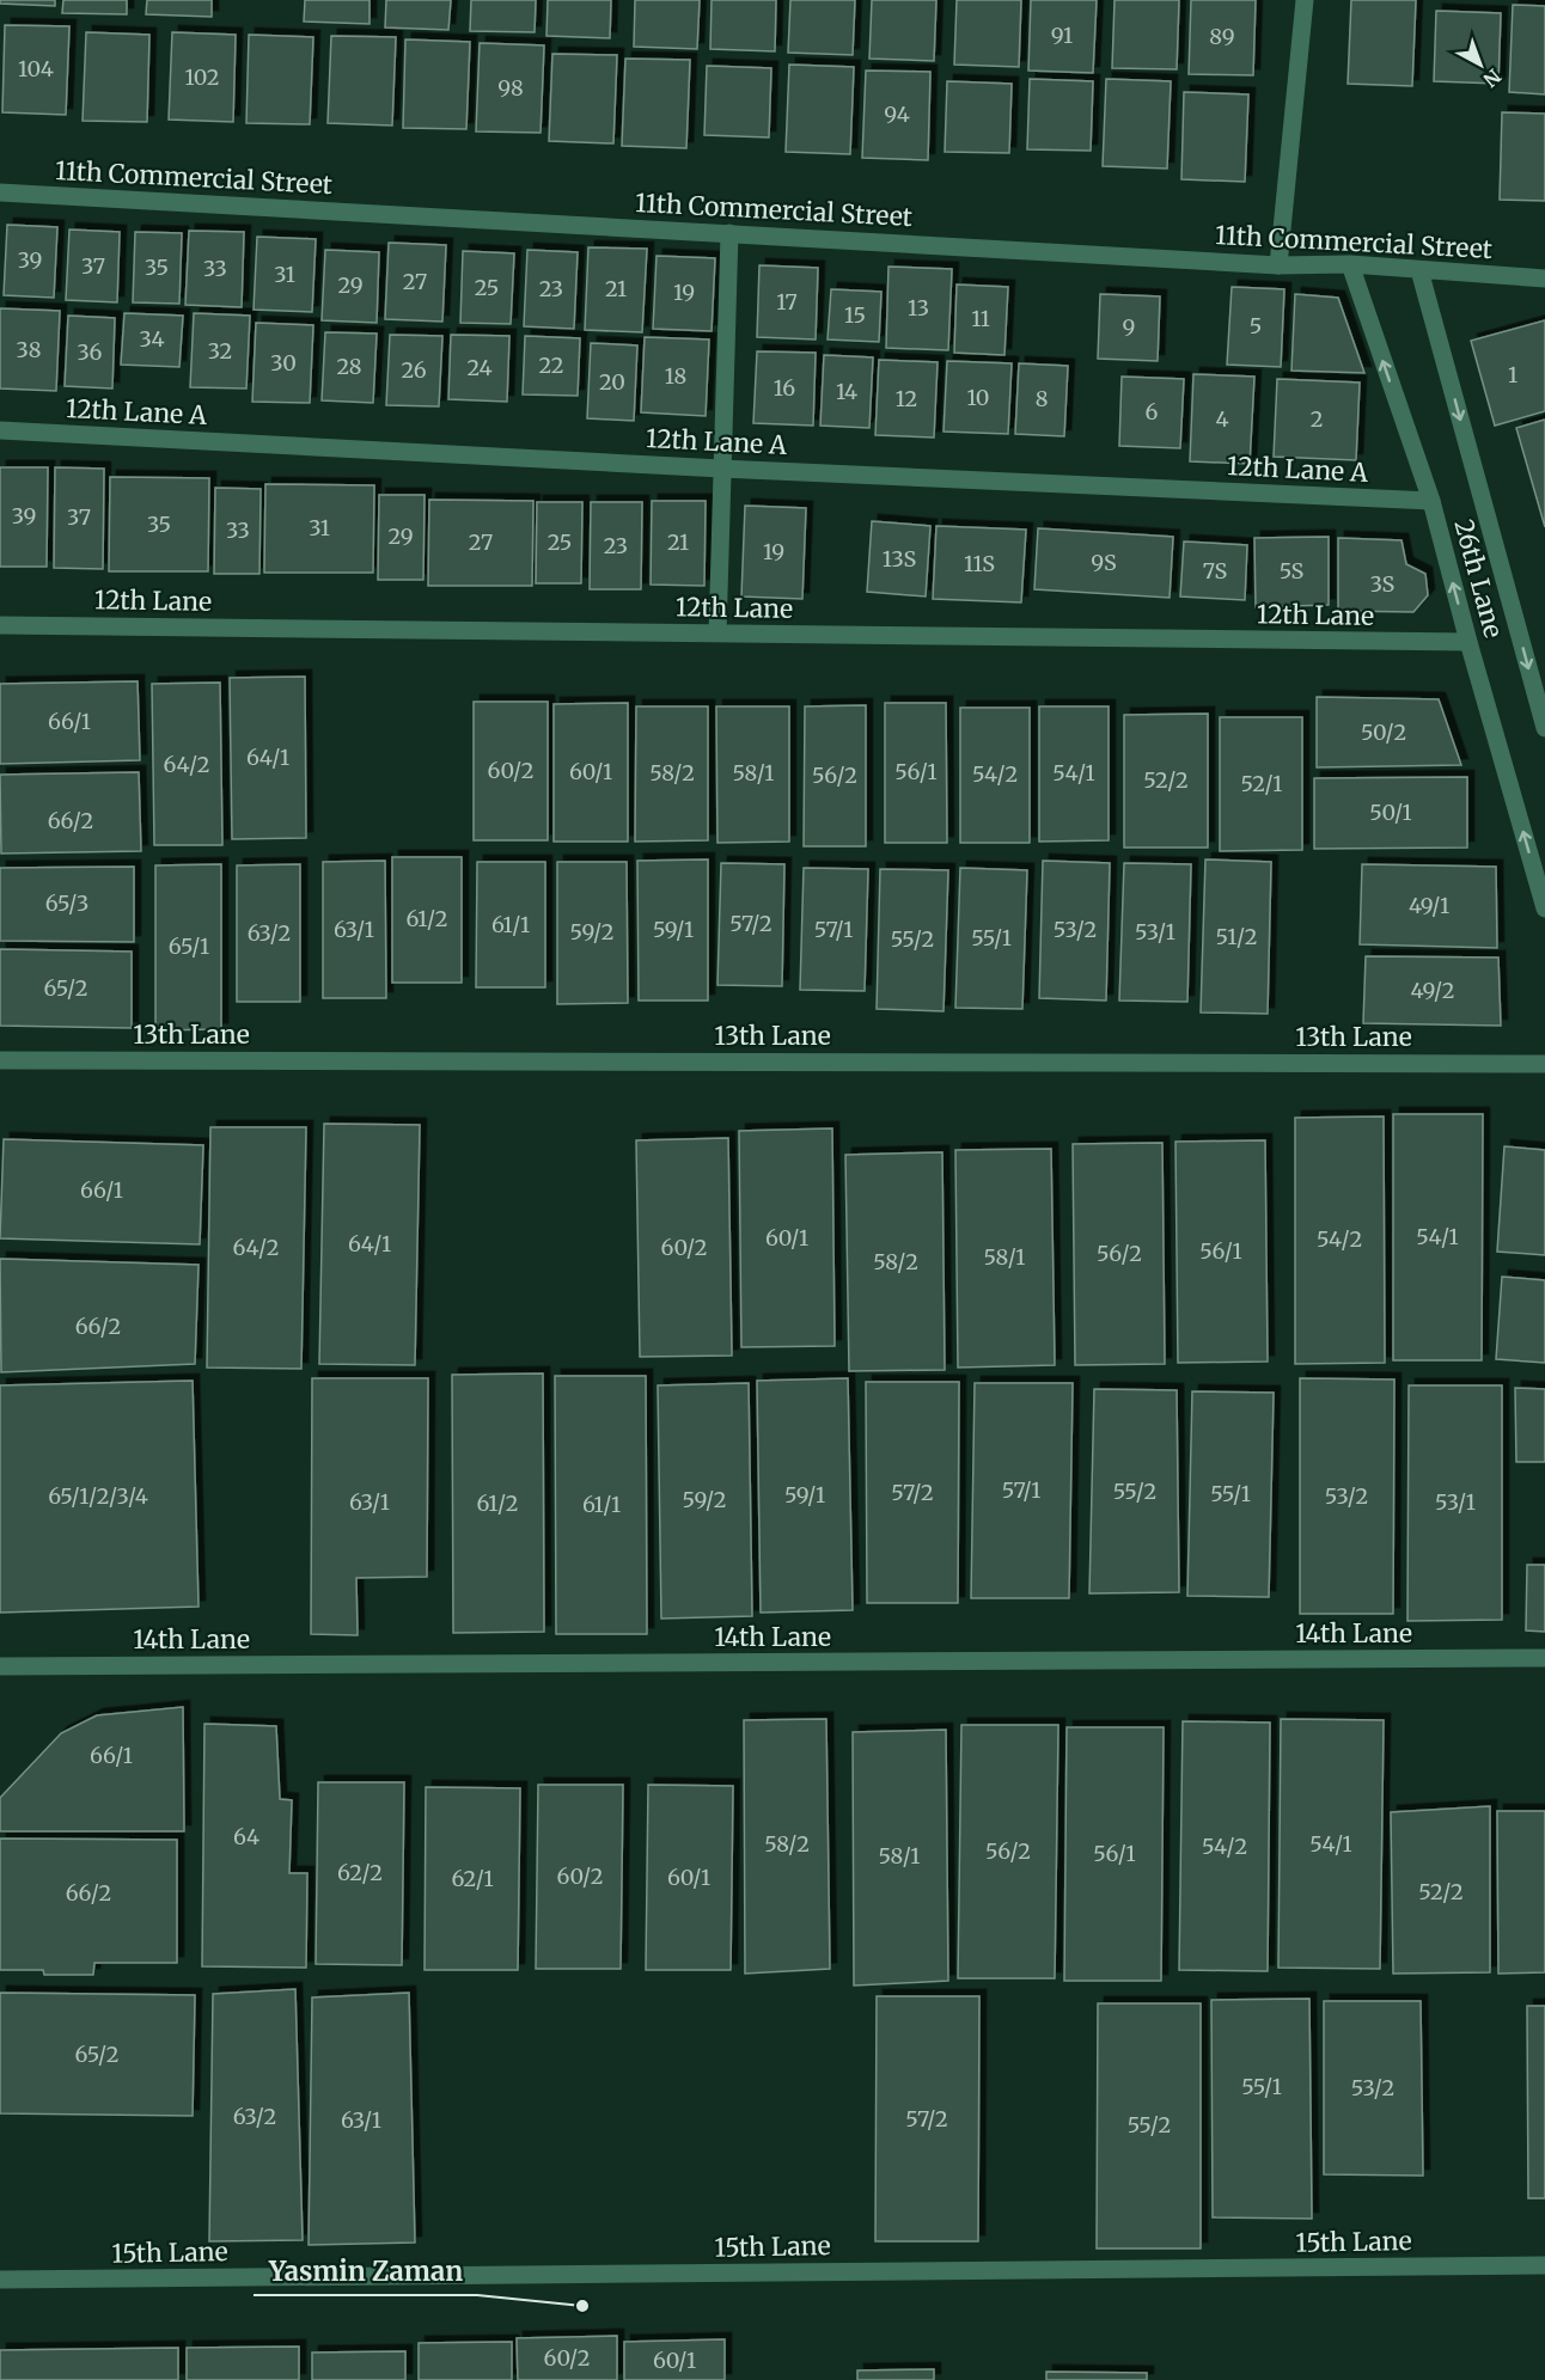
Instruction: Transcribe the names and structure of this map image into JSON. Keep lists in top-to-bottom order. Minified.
{"streets":{"street":["11th Commercial Street","12th Lane A","26th Lane","12th Lane","13th Lane","14th Lane","15th Lane"]},"crossings":[["11th Commercial Street","26th Lane"],["12th Lane A","26th Lane"],["26th Lane","12th Lane"]],"places":["Yasmin Zaman"],"house_numbers":["91","89","104","102","98","94","39","37","35","33","31","27","29","25","23","21","19","17","13","15","11","5","9","34","38","32","36","30","22","28","24","26","1","18","20","16","14","10","12","8","6","4","2","39","37","35","31","33","29","27","25","21","23","19","13S","9S","11S","7S","5S","3S","66/1","50/2","64/1","64/2","60/2","60/1","56/1","58/2","58/1","54/1","54/2","56/2","52/2","52/1","50/1","66/2","65/3","49/1","61/2","57/2","61/1","63/1","59/1","57/1","53/2","59/2","53/1","63/2","51/2","55/1","55/2","65/1","65/2","49/2","66/1","54/1","60/1","54/2","64/1","64/2","60/2","56/1","56/2","58/1","58/2","66/2","57/1","55/2","57/2","55/1","59/1","65/1/2/3/4","53/2","59/2","63/1","53/1","61/2","61/1","66/1","64","58/2","54/1","54/2","56/2","56/1","58/1","62/2","60/2","60/1","62/1","52/2","66/2","65/2","55/1","53/2","63/2","57/2","63/1","55/2","60/2","60/1"],"north":"bottom right"}
